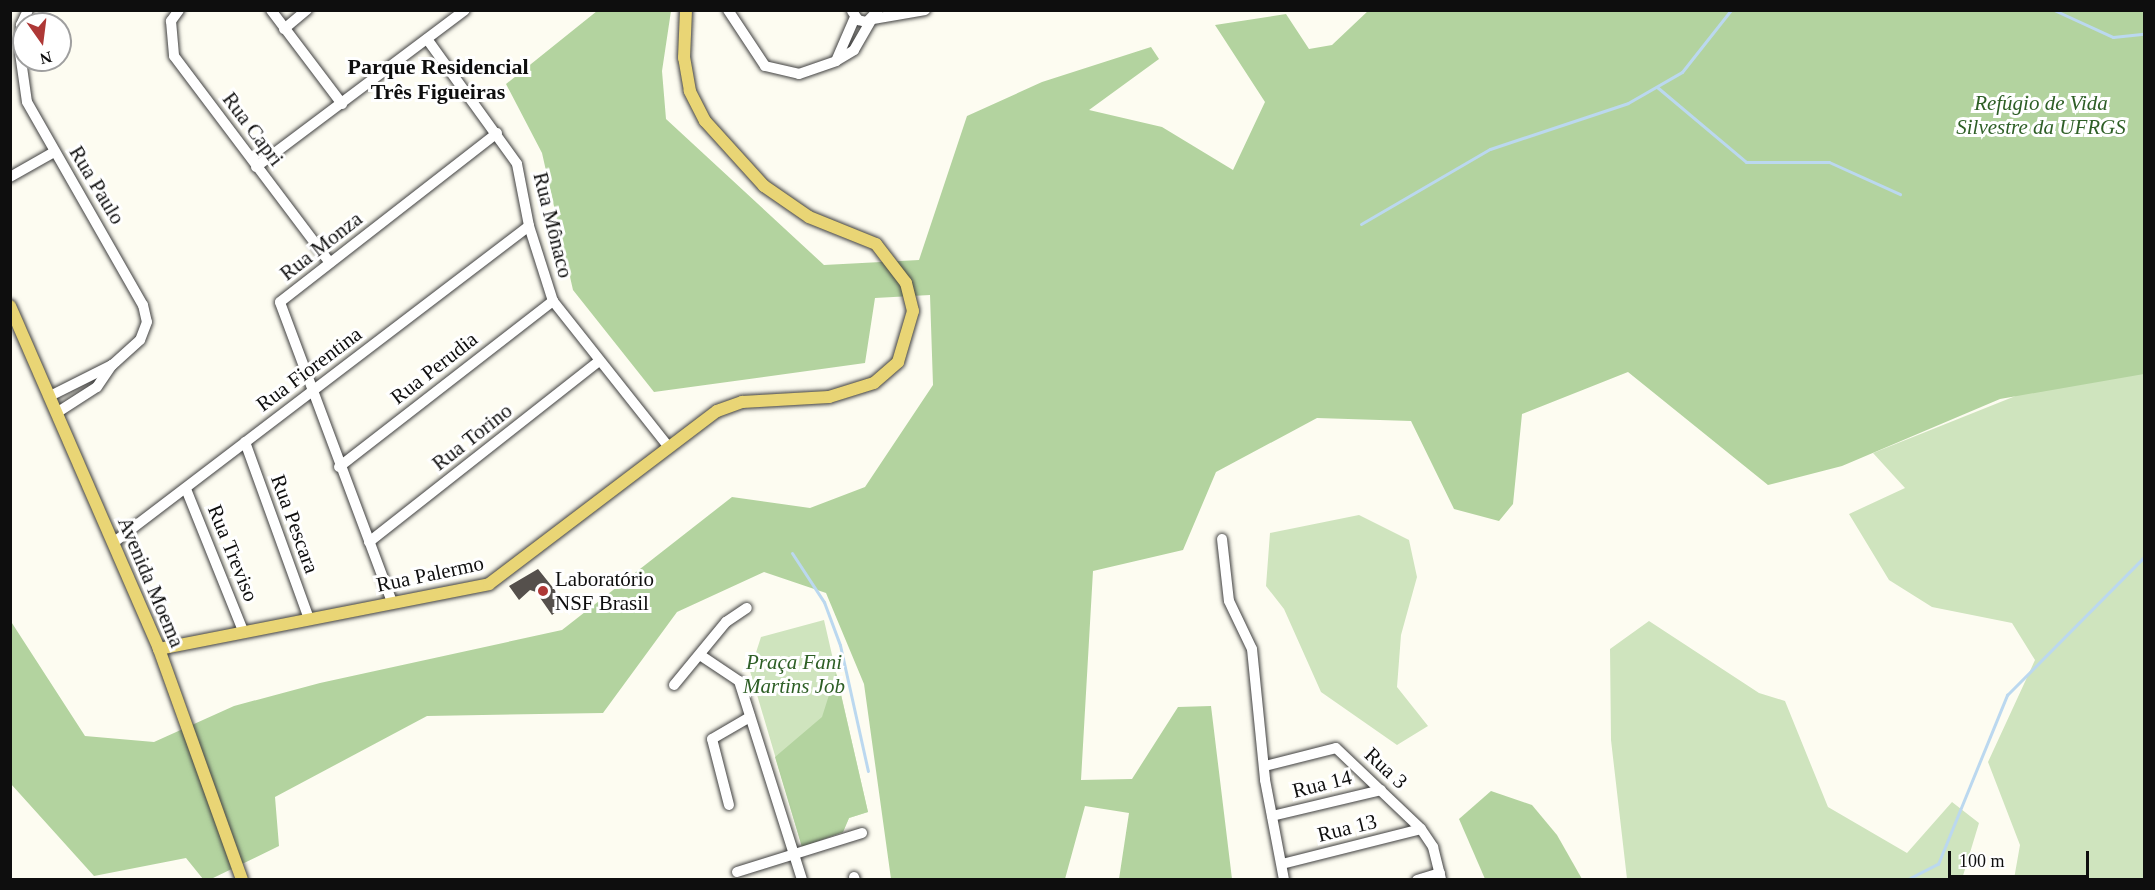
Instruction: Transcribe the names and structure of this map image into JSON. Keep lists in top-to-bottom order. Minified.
{"streets":{"main road":["Rua Palermo","Avenida Moema"],"street":["Rua Capri","Rua Paulo","Rua Mônaco","Rua Monza","Rua Perudia","Rua Fiorentina","Rua Torino","Rua Pescara","Rua Treviso","Rua 3","Rua 14","Rua 13"]},"crossings":[["Rua Capri","Rua Monza"],["Rua Paulo","Avenida Moema"],["Rua Mônaco","Rua Monza"],["Rua Mônaco","Rua Perudia"],["Rua Mônaco","Rua Fiorentina"],["Rua Mônaco","Rua Torino"],["Rua Mônaco","Rua Palermo"],["Rua Monza","Rua Perudia"],["Rua Monza","Rua Fiorentina"],["Rua Monza","Rua Torino"],["Rua Monza","Rua Palermo"],["Rua Fiorentina","Rua Pescara"],["Rua Fiorentina","Rua Treviso"],["Rua Fiorentina","Avenida Moema"],["Rua Pescara","Rua Palermo"],["Rua Treviso","Rua Palermo"],["Rua Palermo","Avenida Moema"],["Rua 3","Rua 14"],["Rua 3","Rua 13"]],"districts":["Parque Residencial Três Figueiras"],"parks":["Refúgio de Vida Silvestre da UFRGS","Praça Fani Martins Job"],"places":["Laboratório NSF Brasil"],"scale_bar":"100 m","north":"bottom"}
